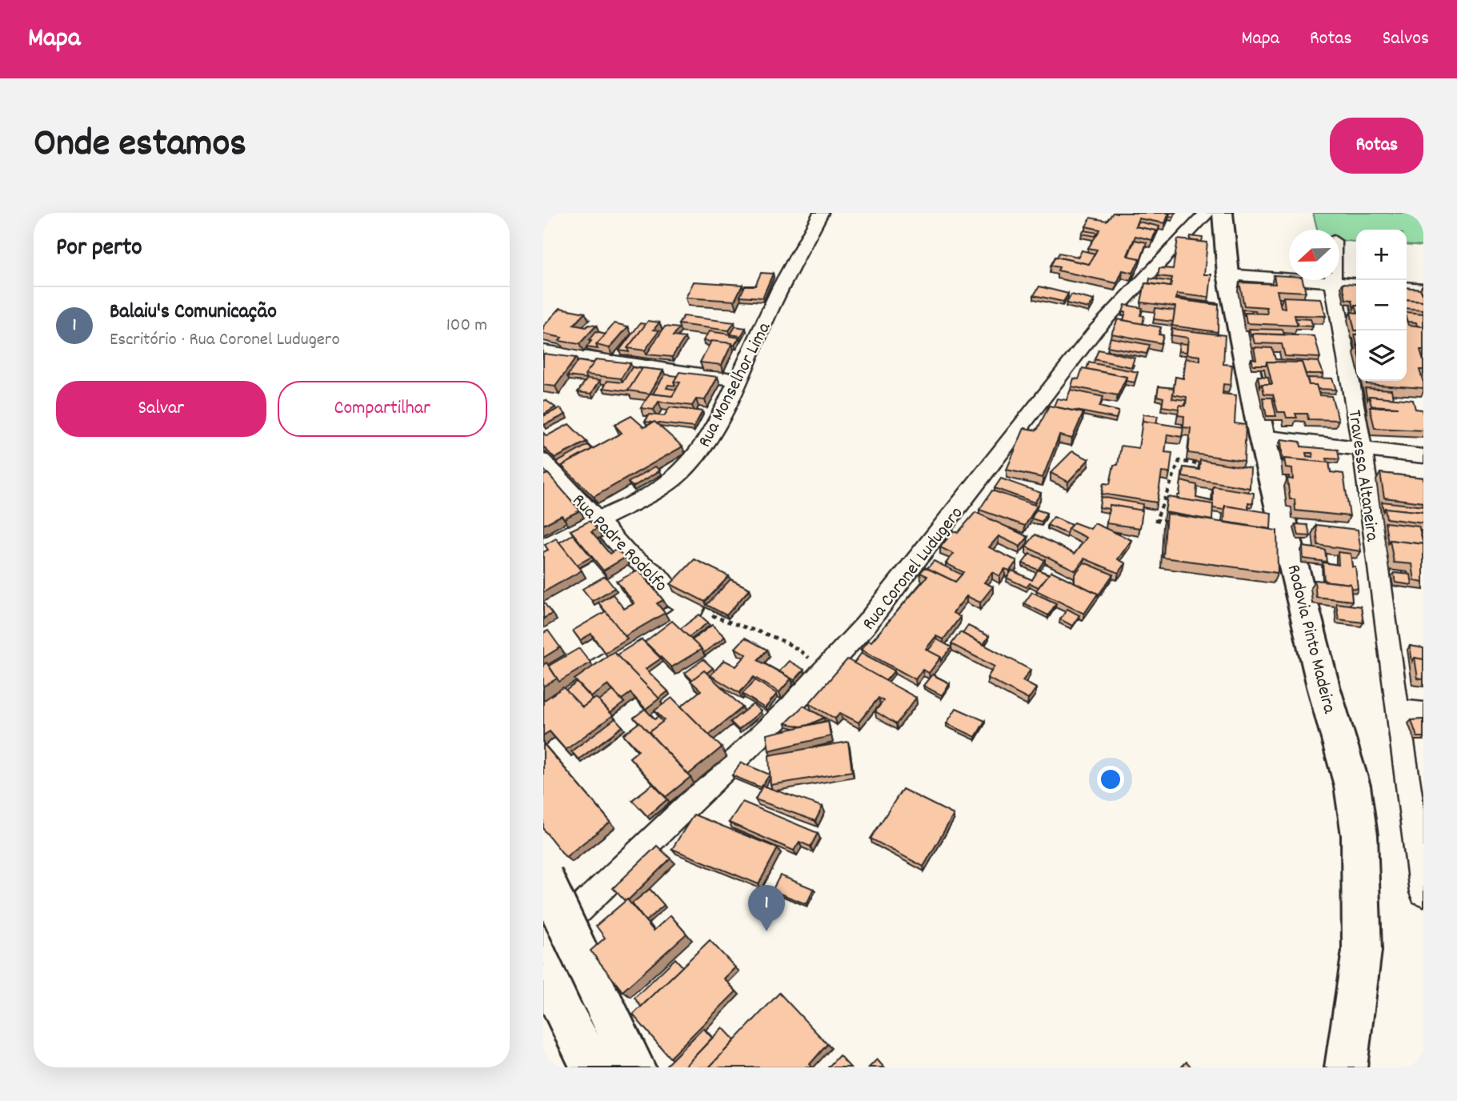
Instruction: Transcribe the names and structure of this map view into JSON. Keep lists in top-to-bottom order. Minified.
{"streets":{"main road":["Rodovia Pinto Madeira"],"street":["Rua Monselhor Lima","Travessa Altaneira","Rua Padre Rodolfo","Rua Coronel Ludugero"]},"crossings":[["Rua Monselhor Lima","Rua Padre Rodolfo"]],"north":"left","page":{"header":"Mapa","nav":["Mapa","Rotas","Salvos"],"title":"Onde estamos","buttons":["Rotas",["Salvar","Compartilhar"]],"heading":"Por perto","map_buttons":["+","−"],"list":[{"mark":"1","name":"Balaiu's Comunicação","note":"Escritório · Rua Coronel Ludugero","value":"100 m"}],"pins":"1"}}
